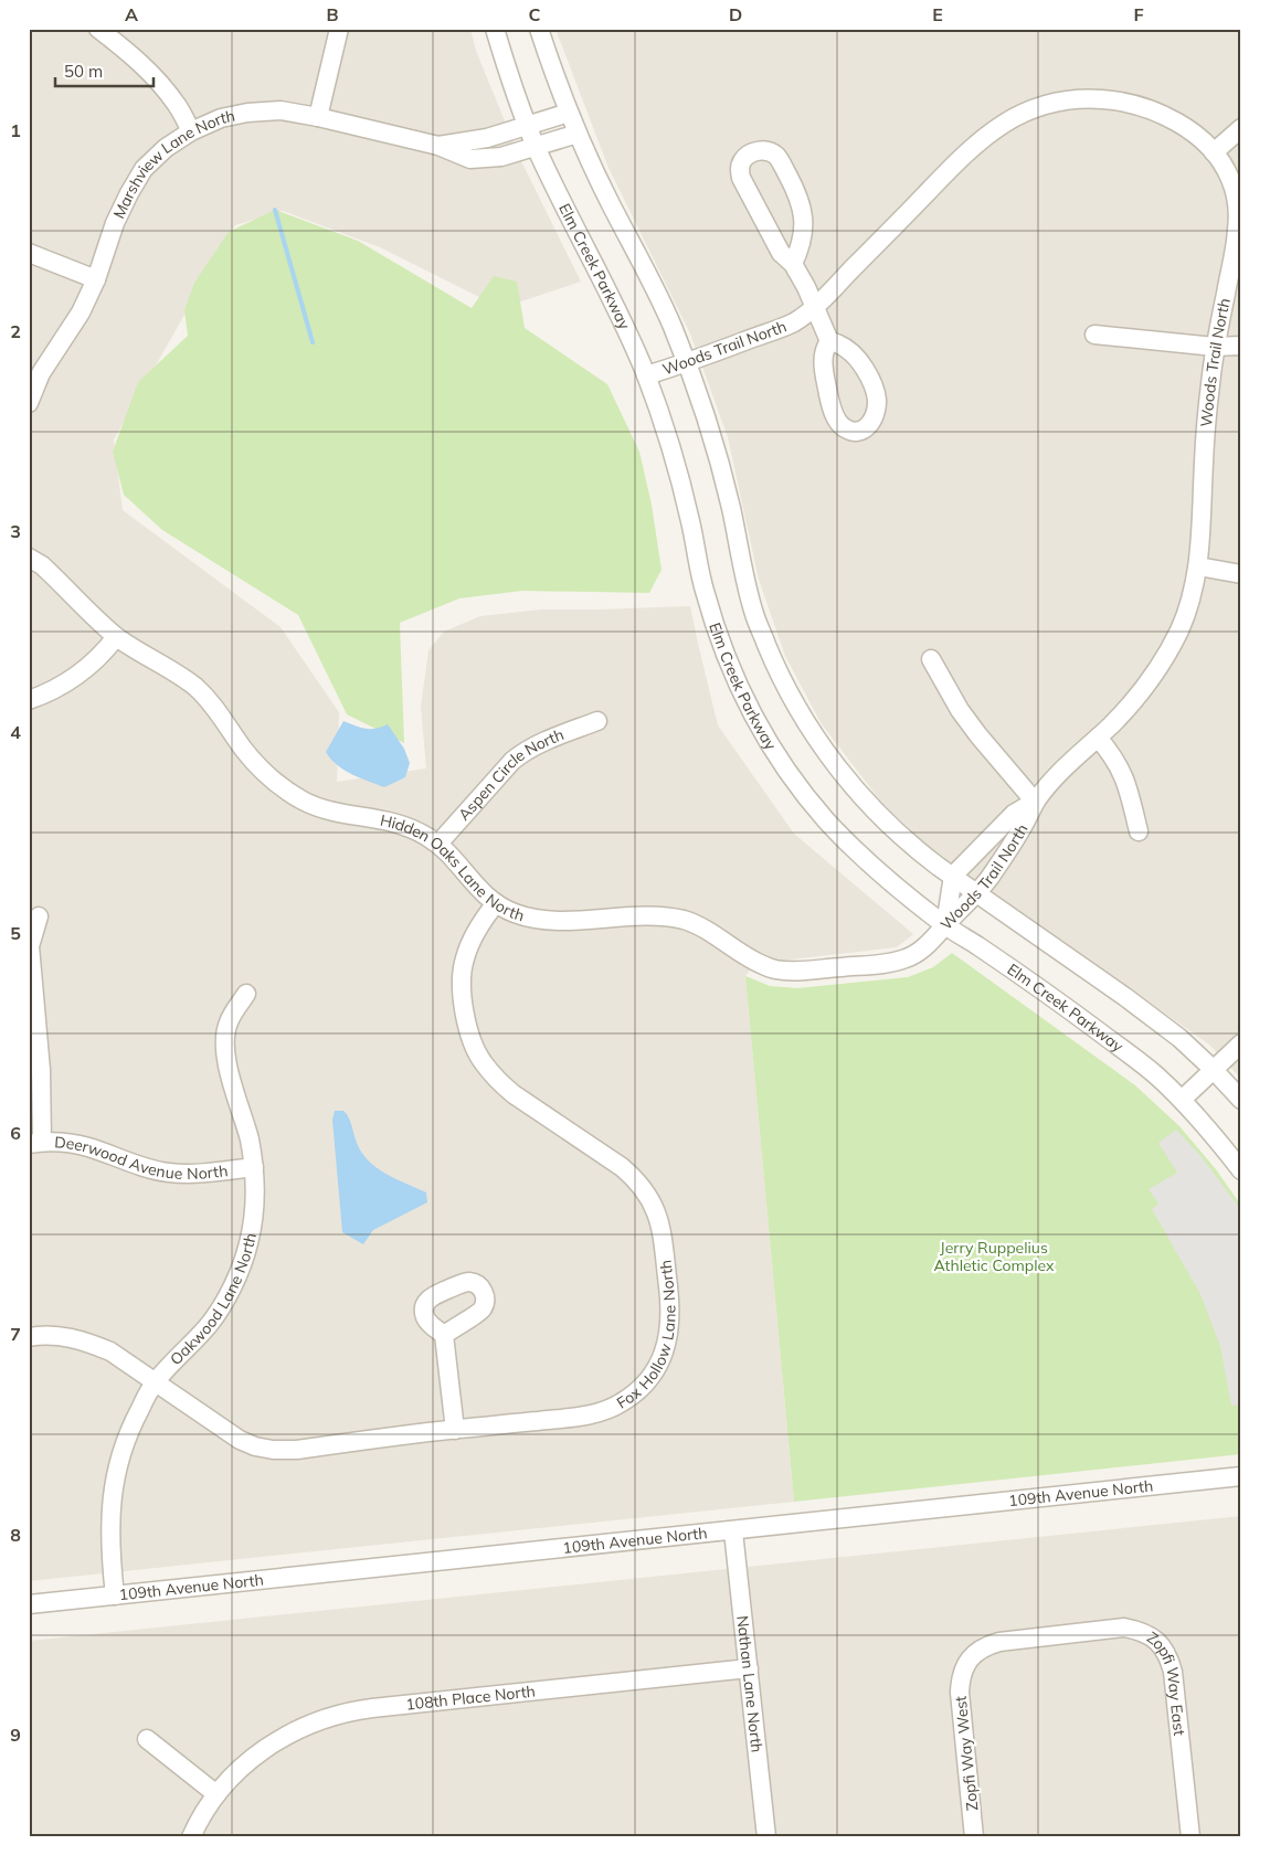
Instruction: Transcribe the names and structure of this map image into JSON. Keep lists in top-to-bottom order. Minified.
{"streets":{"street":["Marshview Lane North","Elm Creek Parkway","Woods Trail North","Aspen Circle North","Hidden Oaks Lane North","Deerwood Avenue North","Oakwood Lane North","Fox Hollow Lane North","109th Avenue North","Nathan Lane North","Zopfi Way East","108th Place North","Zopfi Way West"]},"crossings":[["Marshview Lane North","Elm Creek Parkway"],["Elm Creek Parkway","Woods Trail North"],["Elm Creek Parkway","Hidden Oaks Lane North"],["Woods Trail North","Hidden Oaks Lane North"],["Aspen Circle North","Hidden Oaks Lane North"],["Hidden Oaks Lane North","Fox Hollow Lane North"],["Deerwood Avenue North","Oakwood Lane North"],["Oakwood Lane North","Fox Hollow Lane North"],["Oakwood Lane North","109th Avenue North"],["109th Avenue North","Nathan Lane North"],["Nathan Lane North","108th Place North"],["Zopfi Way East","Zopfi Way West"]],"parks":["Jerry Ruppelius Athletic Complex"],"scale_bar":"50 m","grid":{"columns":["A","B","C","D","E","F"],"rows":["1","2","3","4","5","6","7","8","9"]}}
